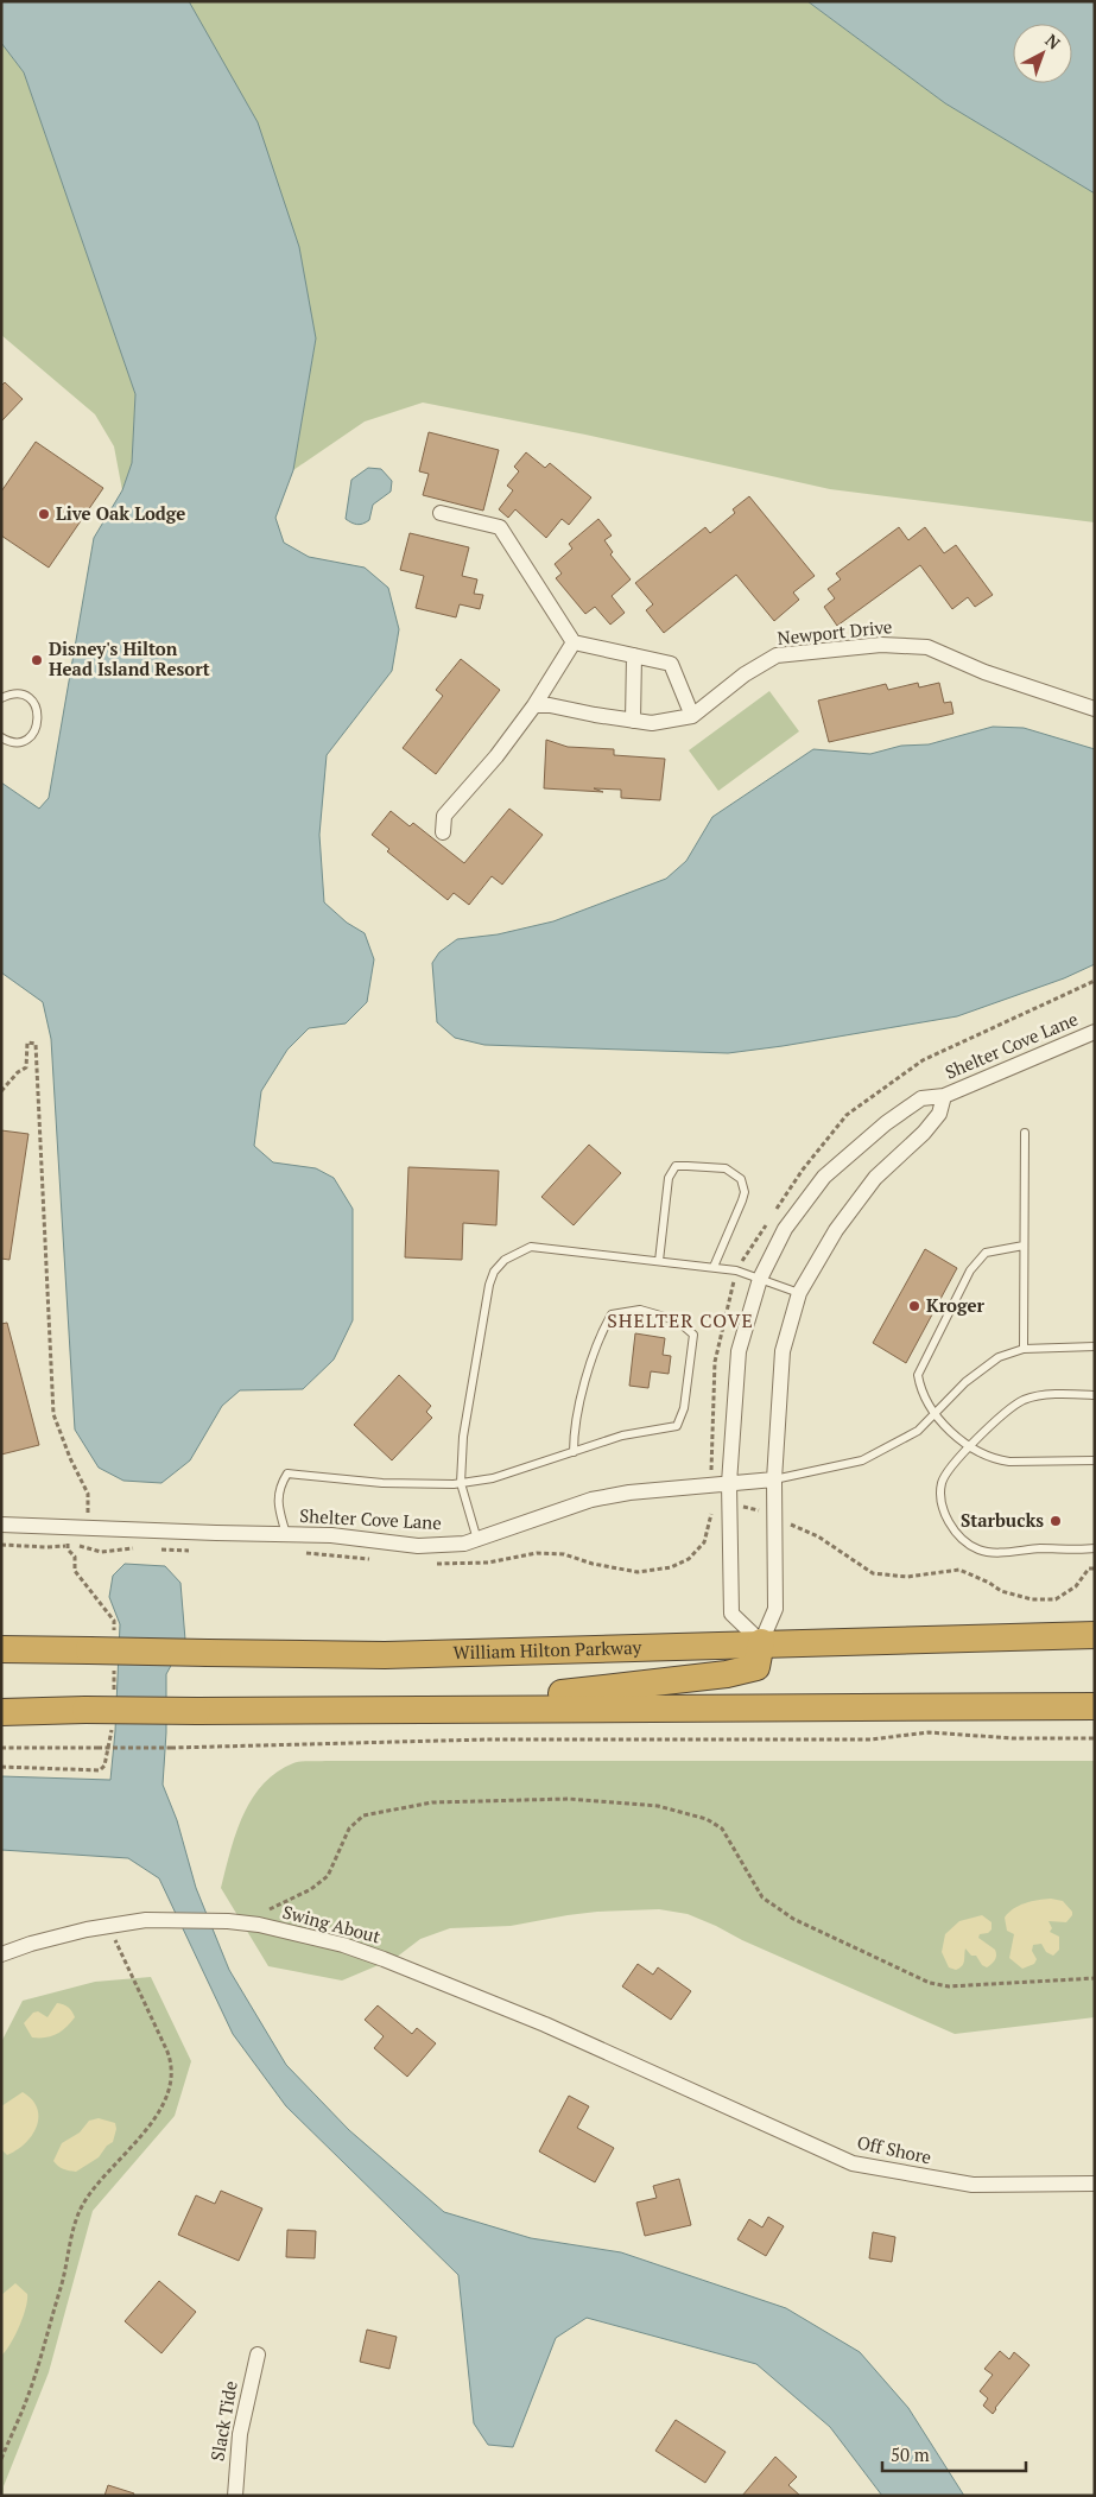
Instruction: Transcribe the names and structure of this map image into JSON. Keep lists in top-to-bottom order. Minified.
{"streets":{"highway":["William Hilton Parkway"],"street":["Newport Drive","Shelter Cove Lane","Swing About","Off Shore","Slack Tide"]},"crossings":[["Shelter Cove Lane","William Hilton Parkway"],["Swing About","Off Shore"]],"districts":["SHELTER COVE"],"places":["Live Oak Lodge","Disney's Hilton Head Island Resort","Kroger","Starbucks"],"scale_bar":"50 m","north":"top right"}
